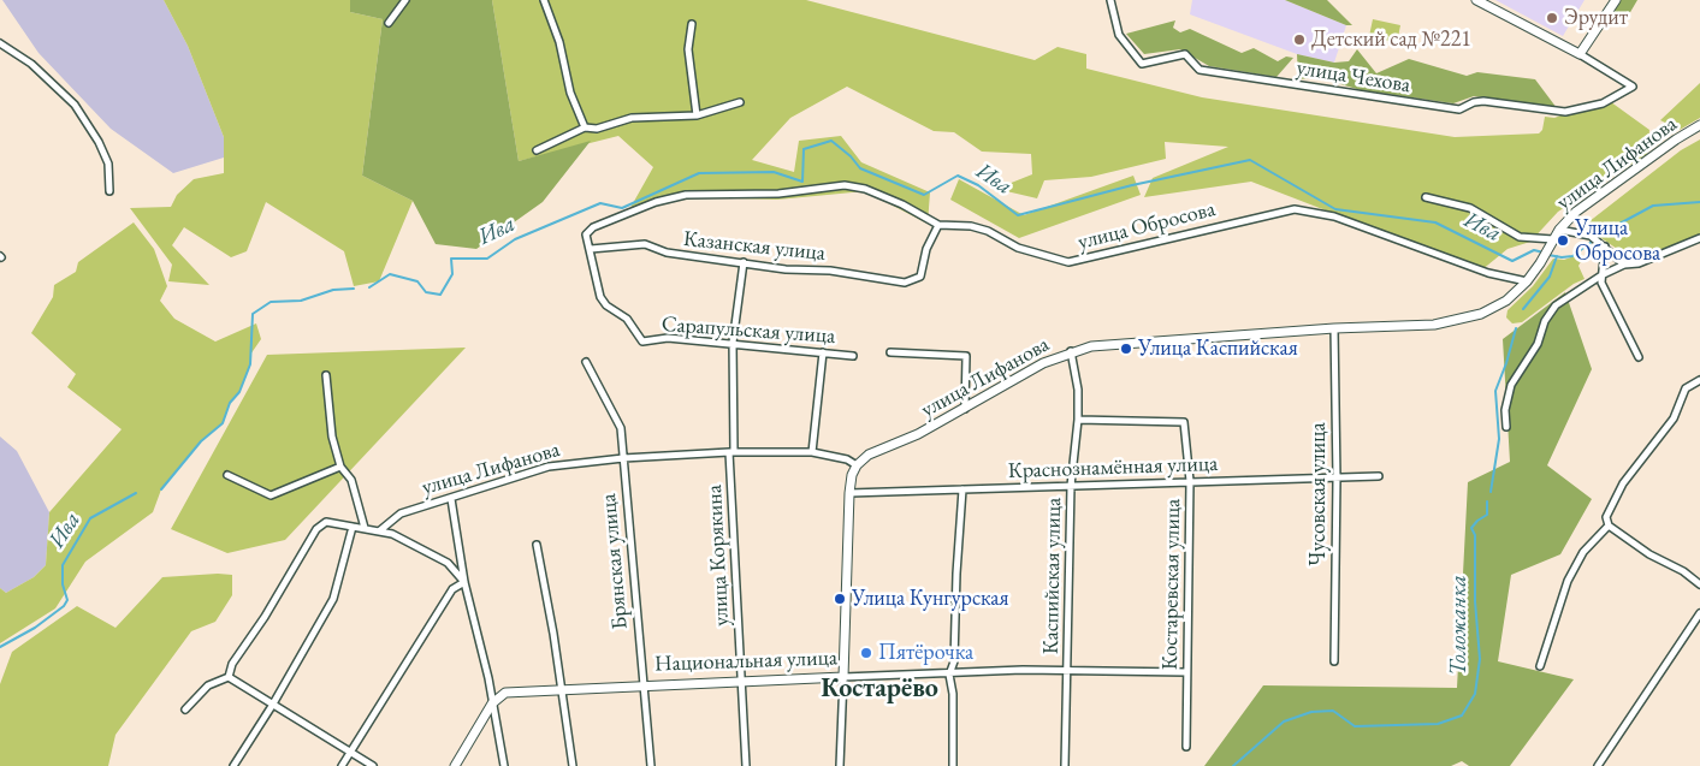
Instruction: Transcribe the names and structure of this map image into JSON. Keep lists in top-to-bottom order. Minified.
{"streets":{"street":["улица Чехова","улица Лифанова","улица Обросова","Казанская улица","Сарапульская улица","Краснознамённая улица","Чусовская улица","улица Корякина","Брянская улица","Каспийская улица","Костаревская улица","Национальная улица"]},"crossings":[["улица Лифанова","улица Обросова"],["улица Лифанова","Чусовская улица"],["улица Лифанова","улица Корякина"],["улица Лифанова","Брянская улица"],["улица Лифанова","Каспийская улица"],["улица Обросова","Казанская улица"],["улица Обросова","Сарапульская улица"],["Казанская улица","Сарапульская улица"],["Казанская улица","улица Корякина"],["Сарапульская улица","улица Корякина"],["Краснознамённая улица","Чусовская улица"],["Краснознамённая улица","Каспийская улица"],["Краснознамённая улица","Костаревская улица"],["улица Корякина","Национальная улица"],["Брянская улица","Национальная улица"],["Каспийская улица","Костаревская улица"],["Каспийская улица","Национальная улица"],["Костаревская улица","Национальная улица"]],"districts":["Костарёво"],"water":["Ива","Толожанка"],"places":["Эрудит","Детский сад №221","Улица Обросова","Улица Каспийская","Улица Кунгурская","Пятёрочка"]}
